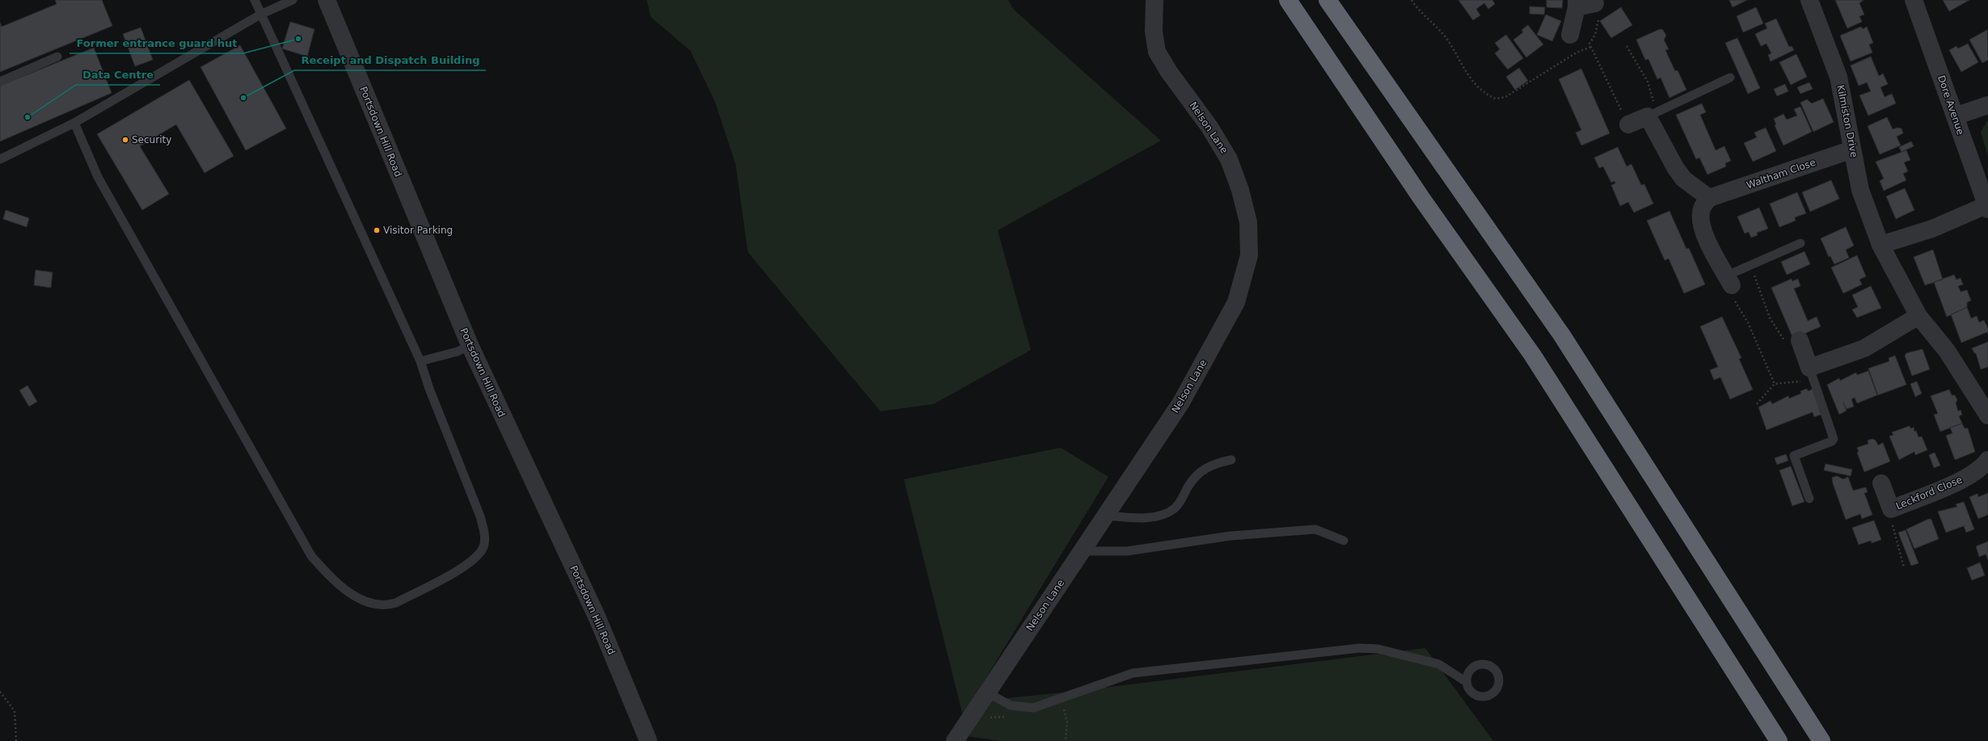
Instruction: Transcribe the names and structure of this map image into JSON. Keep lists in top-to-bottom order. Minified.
{"streets":{"street":["Dore Avenue","Kilmiston Drive","Nelson Lane","Portsdown Hill Road","Waltham Close","Leckford Close"]},"crossings":[["Kilmiston Drive","Waltham Close"]],"places":["Former entrance guard hut","Receipt and Dispatch Building","Data Centre","Security","Visitor Parking"]}
